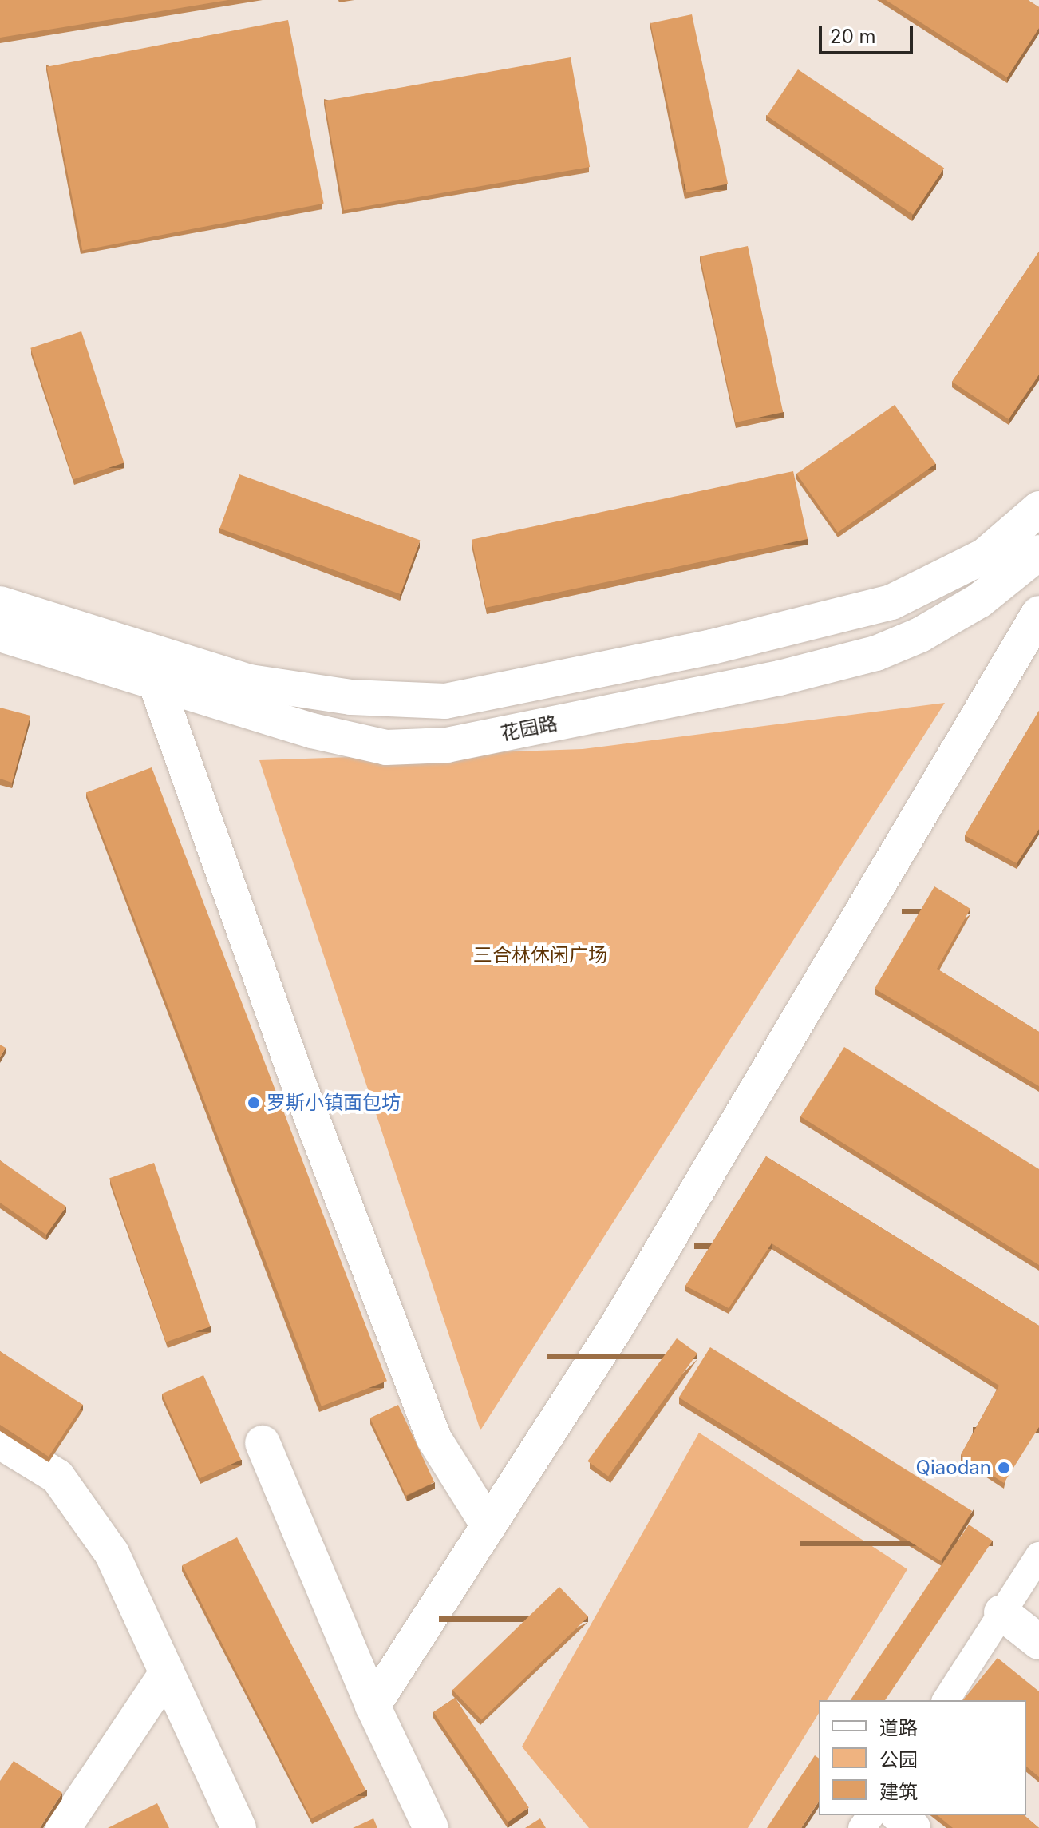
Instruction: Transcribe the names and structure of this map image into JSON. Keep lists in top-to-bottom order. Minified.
{"streets":{"street":["花园路"]},"parks":["三合林休闲广场"],"places":["罗斯小镇面包坊","Qiaodan"],"legend":["道路","公园","建筑"],"scale_bar":"20 m"}
